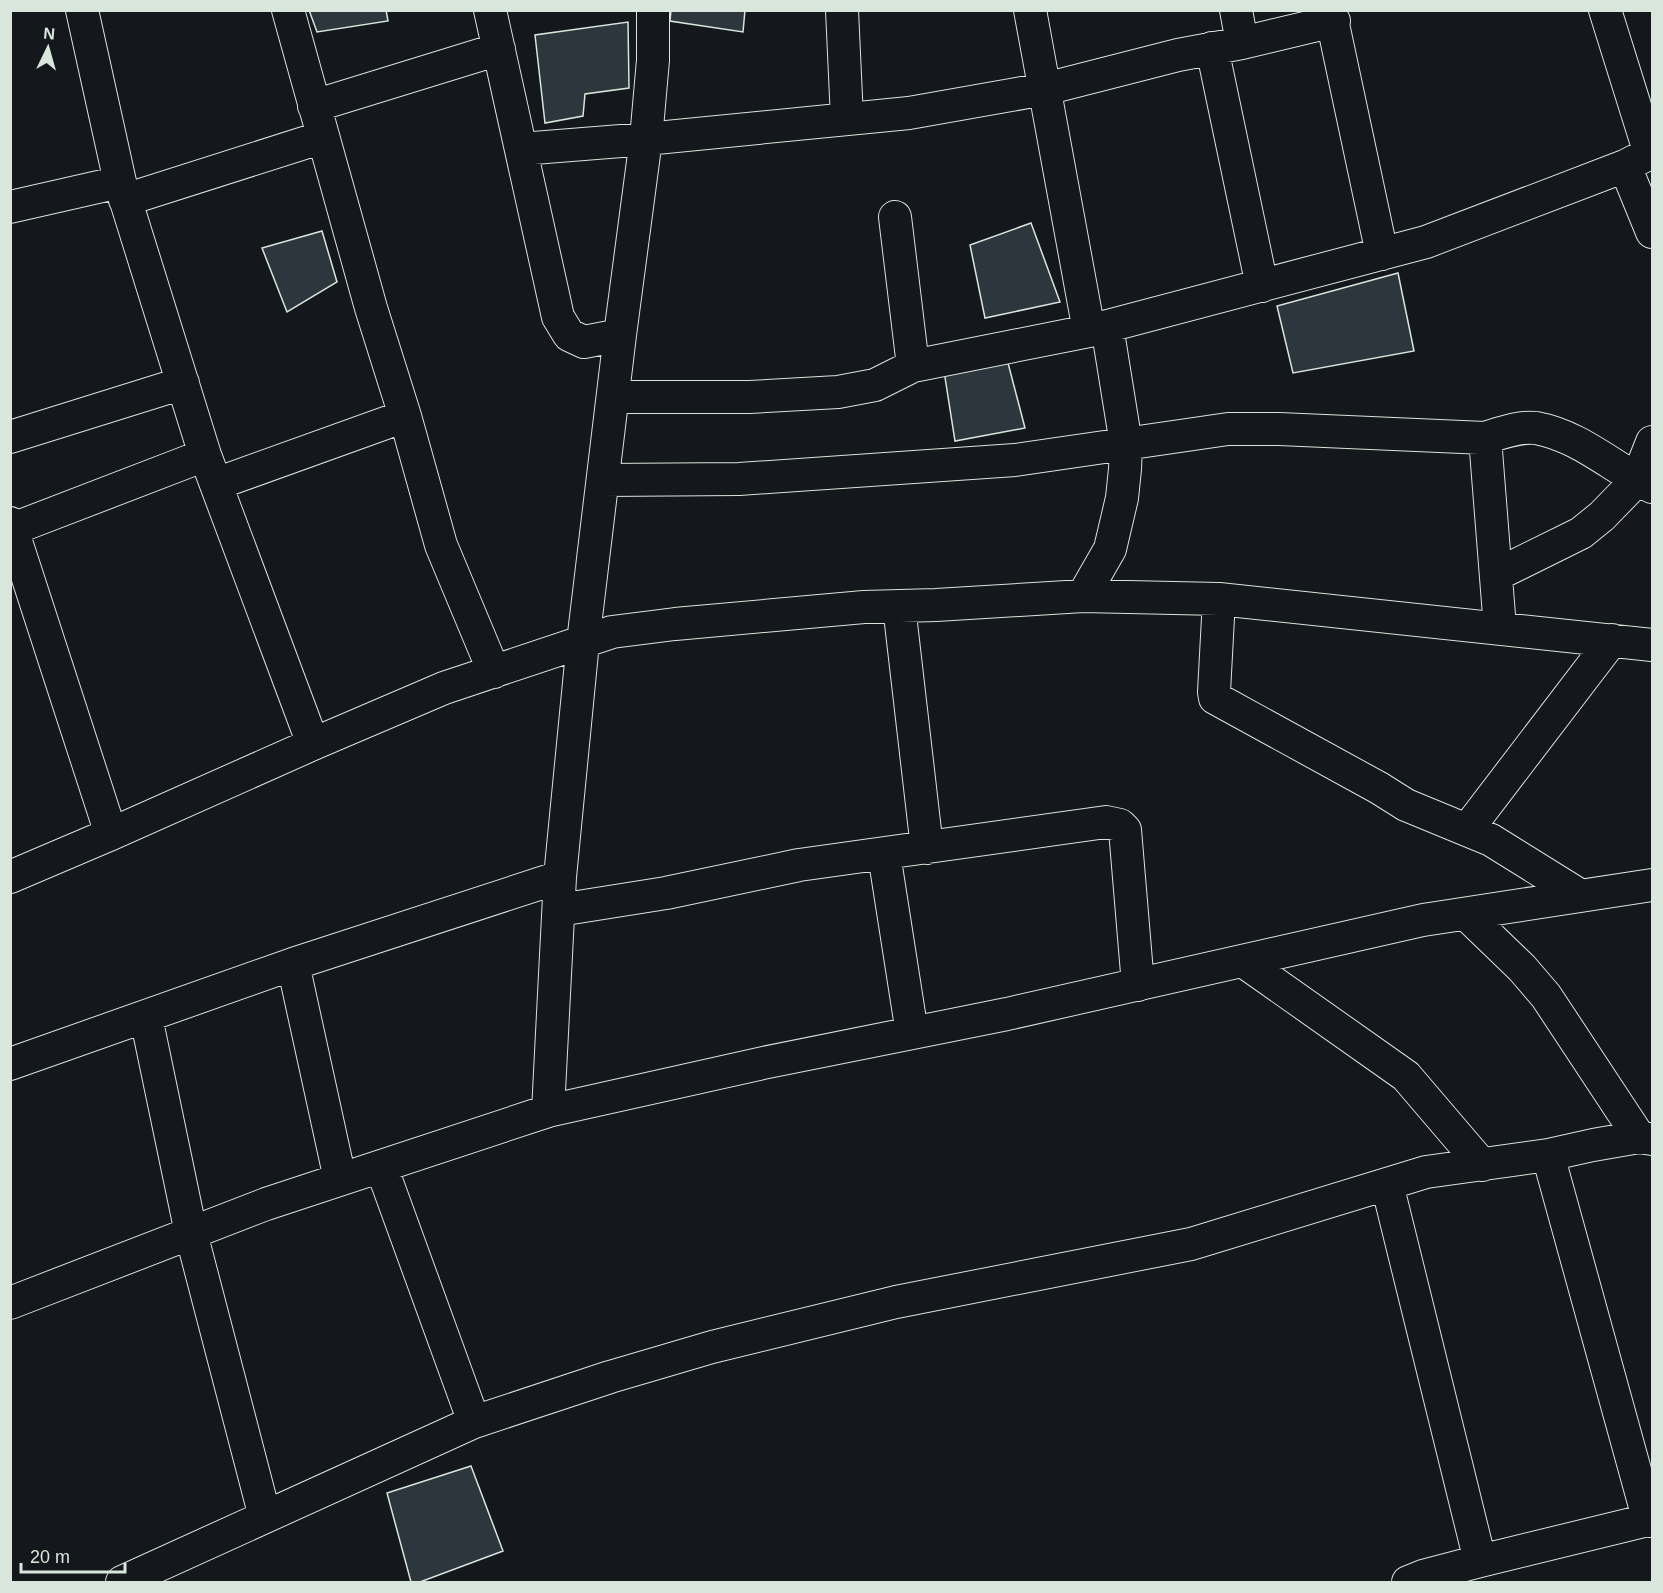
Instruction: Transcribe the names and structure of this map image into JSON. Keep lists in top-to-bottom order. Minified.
{"scale_bar":"20 m","north":"top"}
